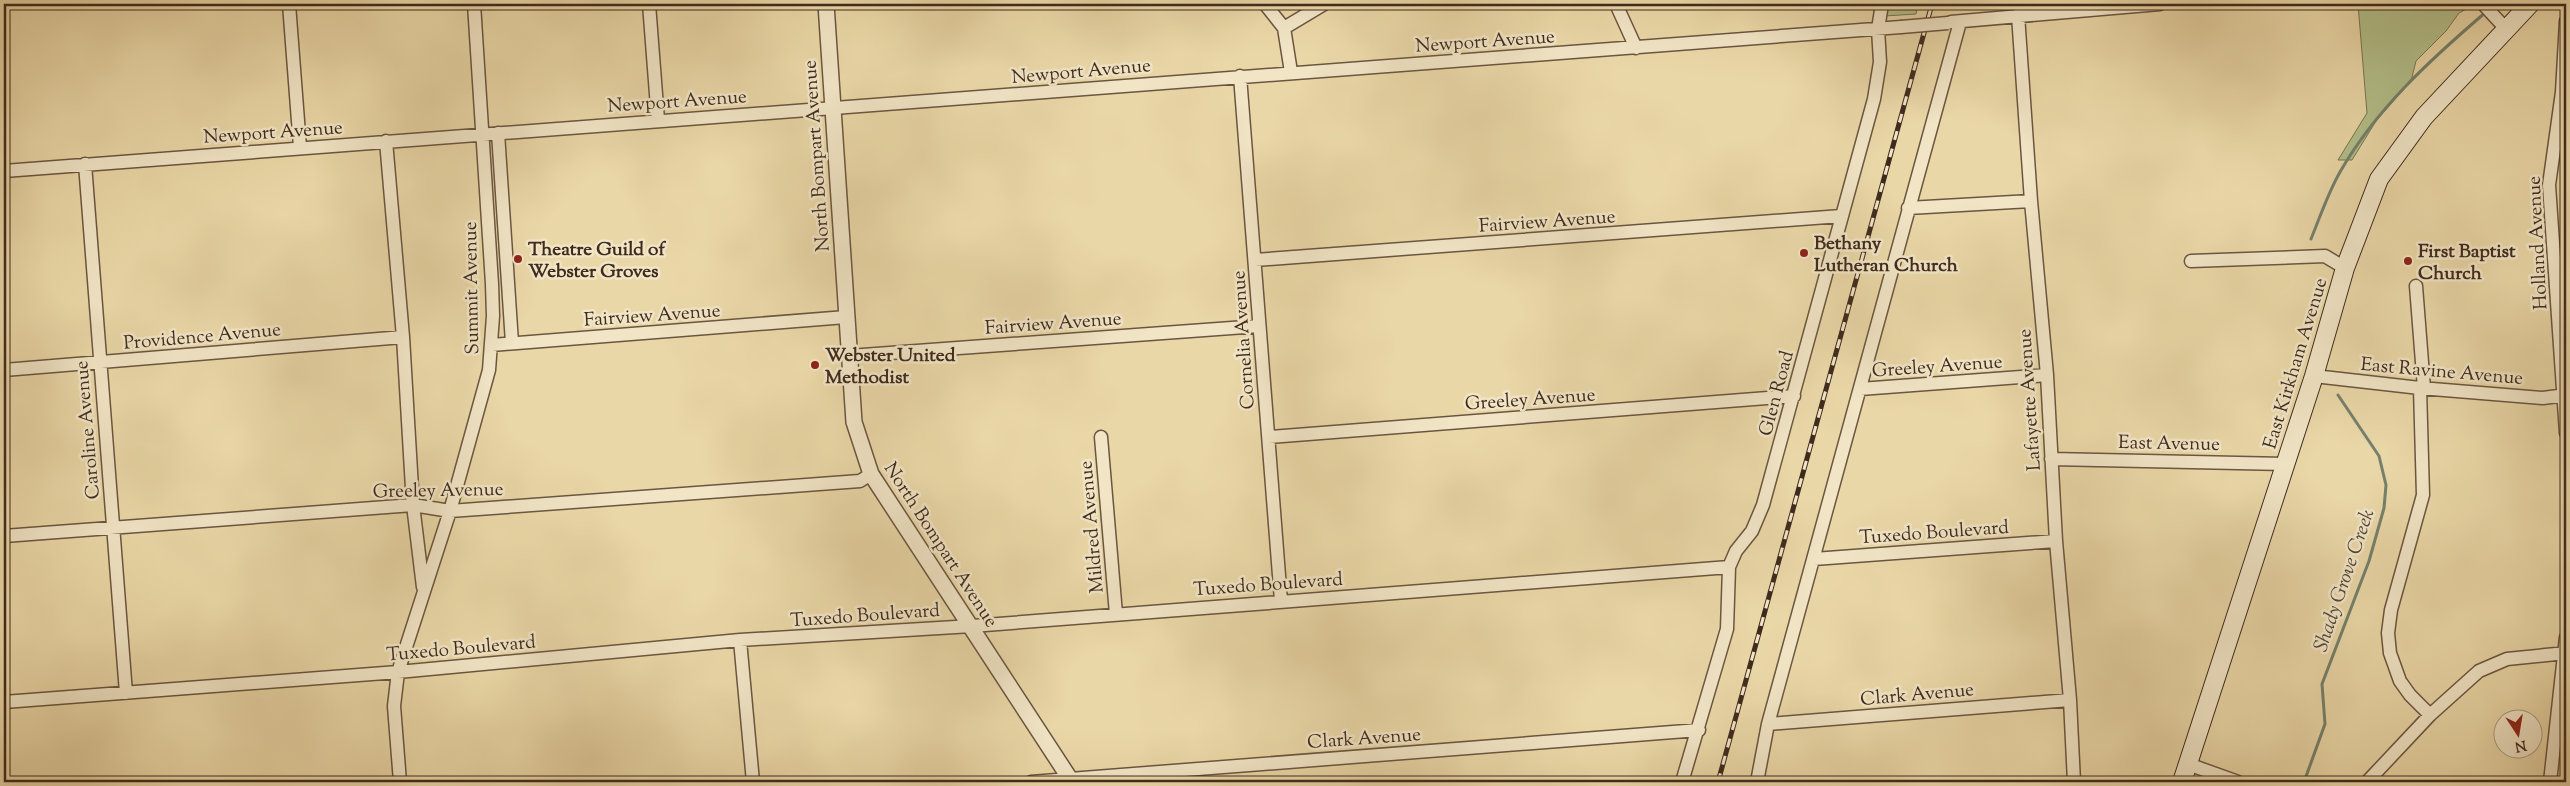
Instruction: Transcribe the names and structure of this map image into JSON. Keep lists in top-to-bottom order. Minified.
{"streets":{"main road":["East Kirkham Avenue"],"street":["Newport Avenue","North Bompart Avenue","Fairview Avenue","Holland Avenue","Summit Avenue","Providence Avenue","Cornelia Avenue","Greeley Avenue","East Ravine Avenue","Glen Road","Lafayette Avenue","Caroline Avenue","East Avenue","Mildred Avenue","Tuxedo Boulevard","Clark Avenue"]},"crossings":[["Newport Avenue","North Bompart Avenue"],["Newport Avenue","Summit Avenue"],["Newport Avenue","Cornelia Avenue"],["Newport Avenue","Glen Road"],["Newport Avenue","Lafayette Avenue"],["Newport Avenue","Caroline Avenue"],["North Bompart Avenue","Fairview Avenue"],["North Bompart Avenue","Greeley Avenue"],["North Bompart Avenue","Tuxedo Boulevard"],["North Bompart Avenue","Clark Avenue"],["Fairview Avenue","Summit Avenue"],["Fairview Avenue","Cornelia Avenue"],["Fairview Avenue","Glen Road"],["Holland Avenue","East Ravine Avenue"],["Summit Avenue","Providence Avenue"],["Summit Avenue","Greeley Avenue"],["Summit Avenue","Tuxedo Boulevard"],["Providence Avenue","Caroline Avenue"],["Cornelia Avenue","Greeley Avenue"],["Cornelia Avenue","Tuxedo Boulevard"],["East Kirkham Avenue","East Ravine Avenue"],["East Kirkham Avenue","East Avenue"],["Greeley Avenue","Glen Road"],["Greeley Avenue","Lafayette Avenue"],["Greeley Avenue","Caroline Avenue"],["Glen Road","Tuxedo Boulevard"],["Glen Road","Clark Avenue"],["Lafayette Avenue","East Avenue"],["Lafayette Avenue","Tuxedo Boulevard"],["Lafayette Avenue","Clark Avenue"],["Caroline Avenue","Tuxedo Boulevard"],["Mildred Avenue","Tuxedo Boulevard"]],"water":["Shady Grove Creek"],"places":["Bethany Lutheran Church","Theatre Guild of Webster Groves","First Baptist Church","Webster United Methodist"],"north":"bottom"}
